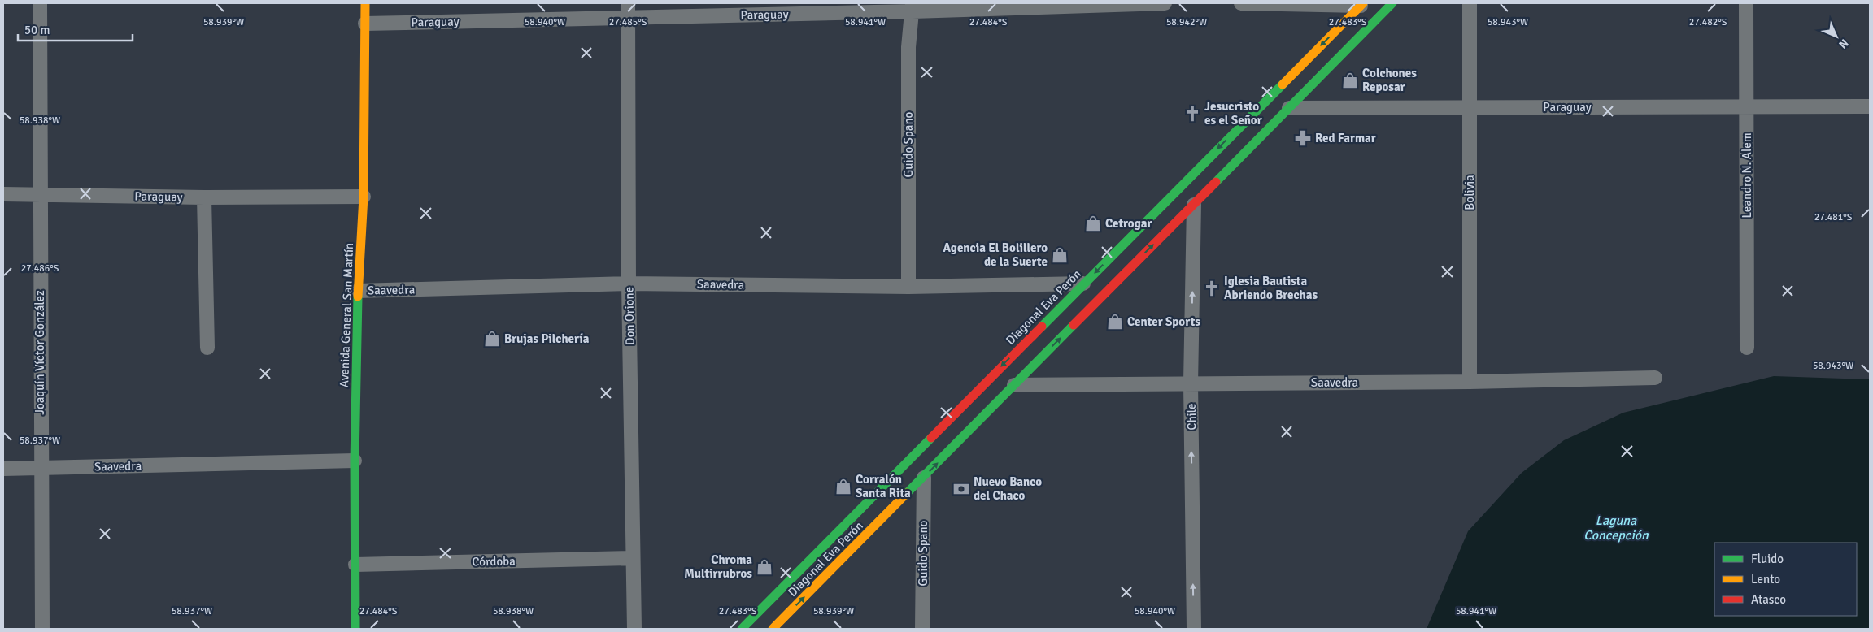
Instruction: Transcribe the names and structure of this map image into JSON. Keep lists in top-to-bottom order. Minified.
{"streets":{"main road":["Diagonal Eva Perón","Avenida General San Martín"],"street":["Paraguay","Guido Spano","Leandro N. Alem","Bolivia","Saavedra","Don Orione","Joaquín Víctor González","Chile","Córdoba"]},"crossings":[["Paraguay","Guido Spano"],["Paraguay","Leandro N. Alem"],["Paraguay","Bolivia"],["Paraguay","Diagonal Eva Perón"],["Paraguay","Avenida General San Martín"],["Paraguay","Don Orione"],["Paraguay","Joaquín Víctor González"],["Guido Spano","Saavedra"],["Guido Spano","Diagonal Eva Perón"],["Bolivia","Saavedra"],["Saavedra","Diagonal Eva Perón"],["Saavedra","Avenida General San Martín"],["Saavedra","Don Orione"],["Saavedra","Joaquín Víctor González"],["Saavedra","Chile"],["Diagonal Eva Perón","Chile"],["Avenida General San Martín","Córdoba"],["Don Orione","Córdoba"]],"one_way":["Chile"],"water":["Laguna Concepción"],"places":{"shop":["Colchones Reposar","Cetrogar","Agencia El Bolillero de la Suerte","Center Sports","Brujas Pilchería","Corralón Santa Rita","Chroma Multirrubros"],"church":["Jesucristo es el Señor","Iglesia Bautista Abriendo Brechas"],"pharmacy":["Red Farmar"],"bank":["Nuevo Banco del Chaco"]},"legend":["Fluido","Lento","Atasco"],"scale_bar":"50 m","north":"bottom right","coordinates":["58.939°W","58.940°W","27.485°S","58.941°W","27.484°S","58.942°W","27.483°S","58.943°W","27.482°S","58.938°W","27.481°S","27.486°S","58.937°W"]}
